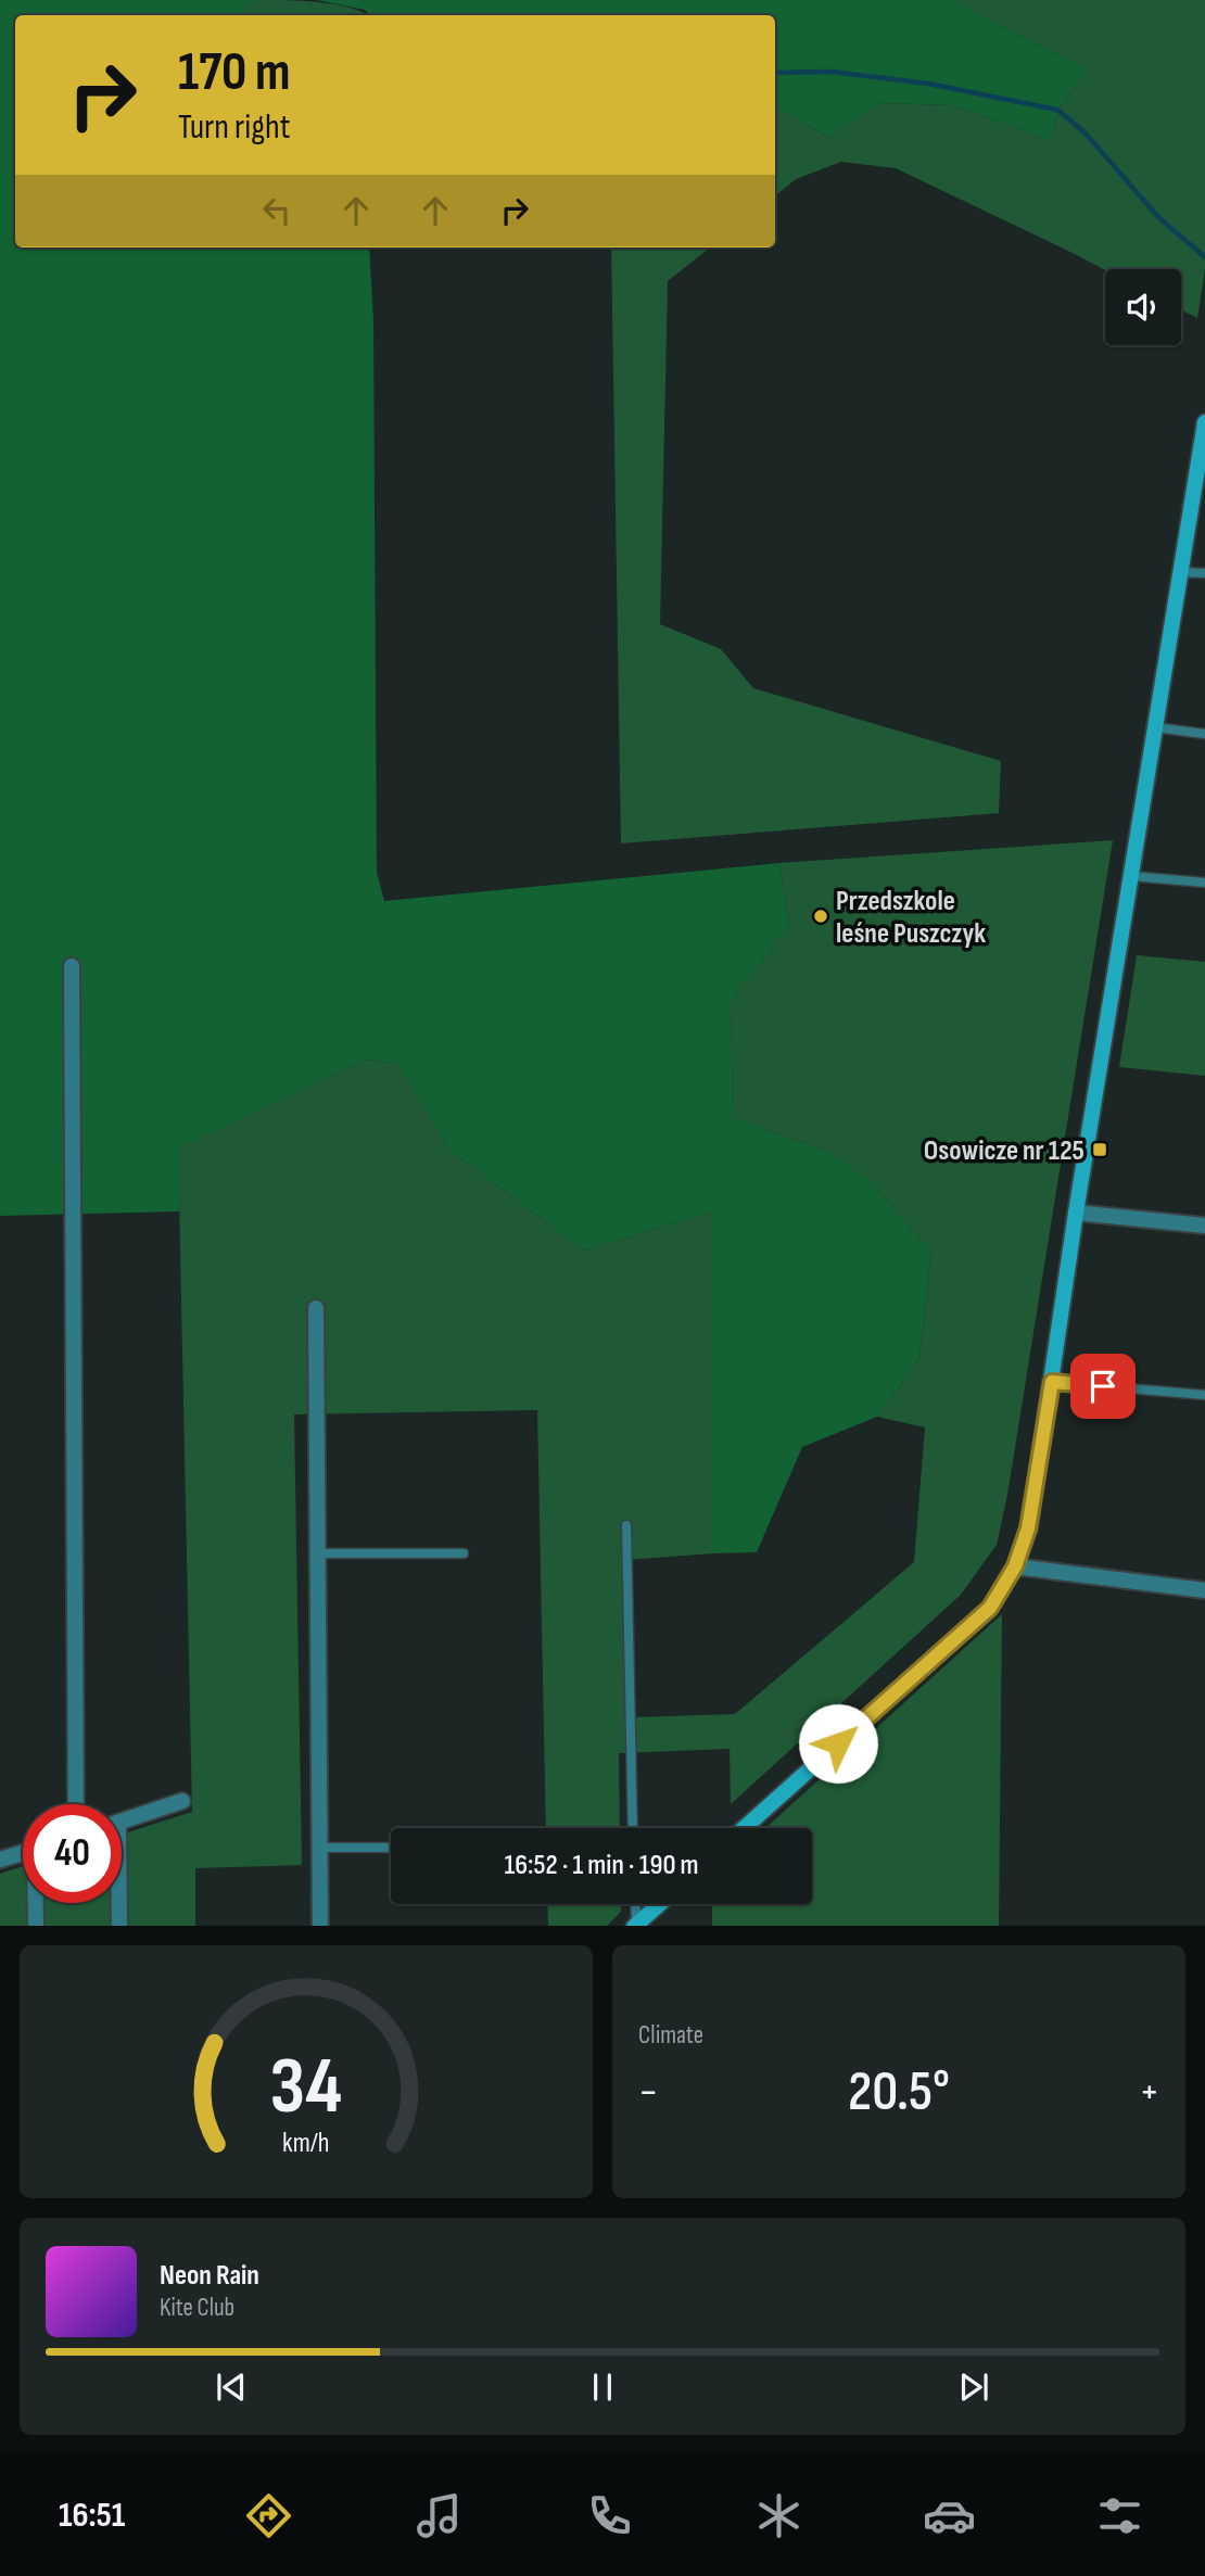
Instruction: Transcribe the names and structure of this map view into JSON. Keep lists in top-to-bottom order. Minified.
{"places":{"other":["Przedszkole leśne Puszczyk"],"transit":["Osowicze nr 125"]},"page":{"turn":["170 m","Turn right"],"limit":"40","trip":"16:52 · 1 min · 190 m","tile":"Climate","heat":["−","20.5°","+"],"song":["Neon Rain","Kite Club"],"tabs":"16:51","gauge":["34","km/h"]}}
